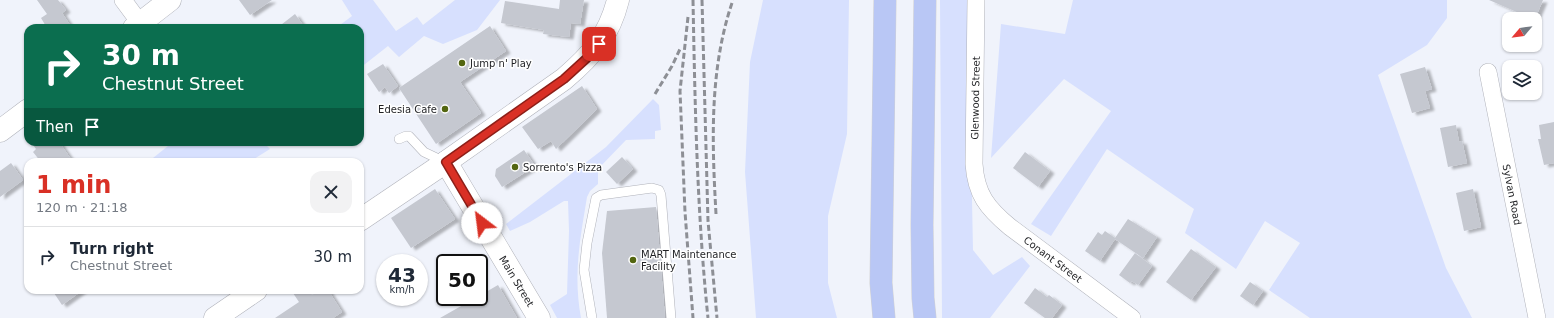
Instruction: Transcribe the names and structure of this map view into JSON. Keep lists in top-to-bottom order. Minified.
{"streets":{"main road":["Main Street"],"street":["Glenwood Street","Sylvan Road","Conant Street"]},"crossings":[["Glenwood Street","Conant Street"]],"places":["Jump n' Play","Edesia Cafe","Sorrento's Pizza","MART Maintenance Facility"],"north":"bottom left","page":{"turn":["30 m","Chestnut Street"],"then":"Then","heading":["1 min","120 m · 21:18"],"list":[{"name":"Turn right","note":"Chestnut Street","value":"30 m"}],"speed":"43 km/h","limit":"50"}}
